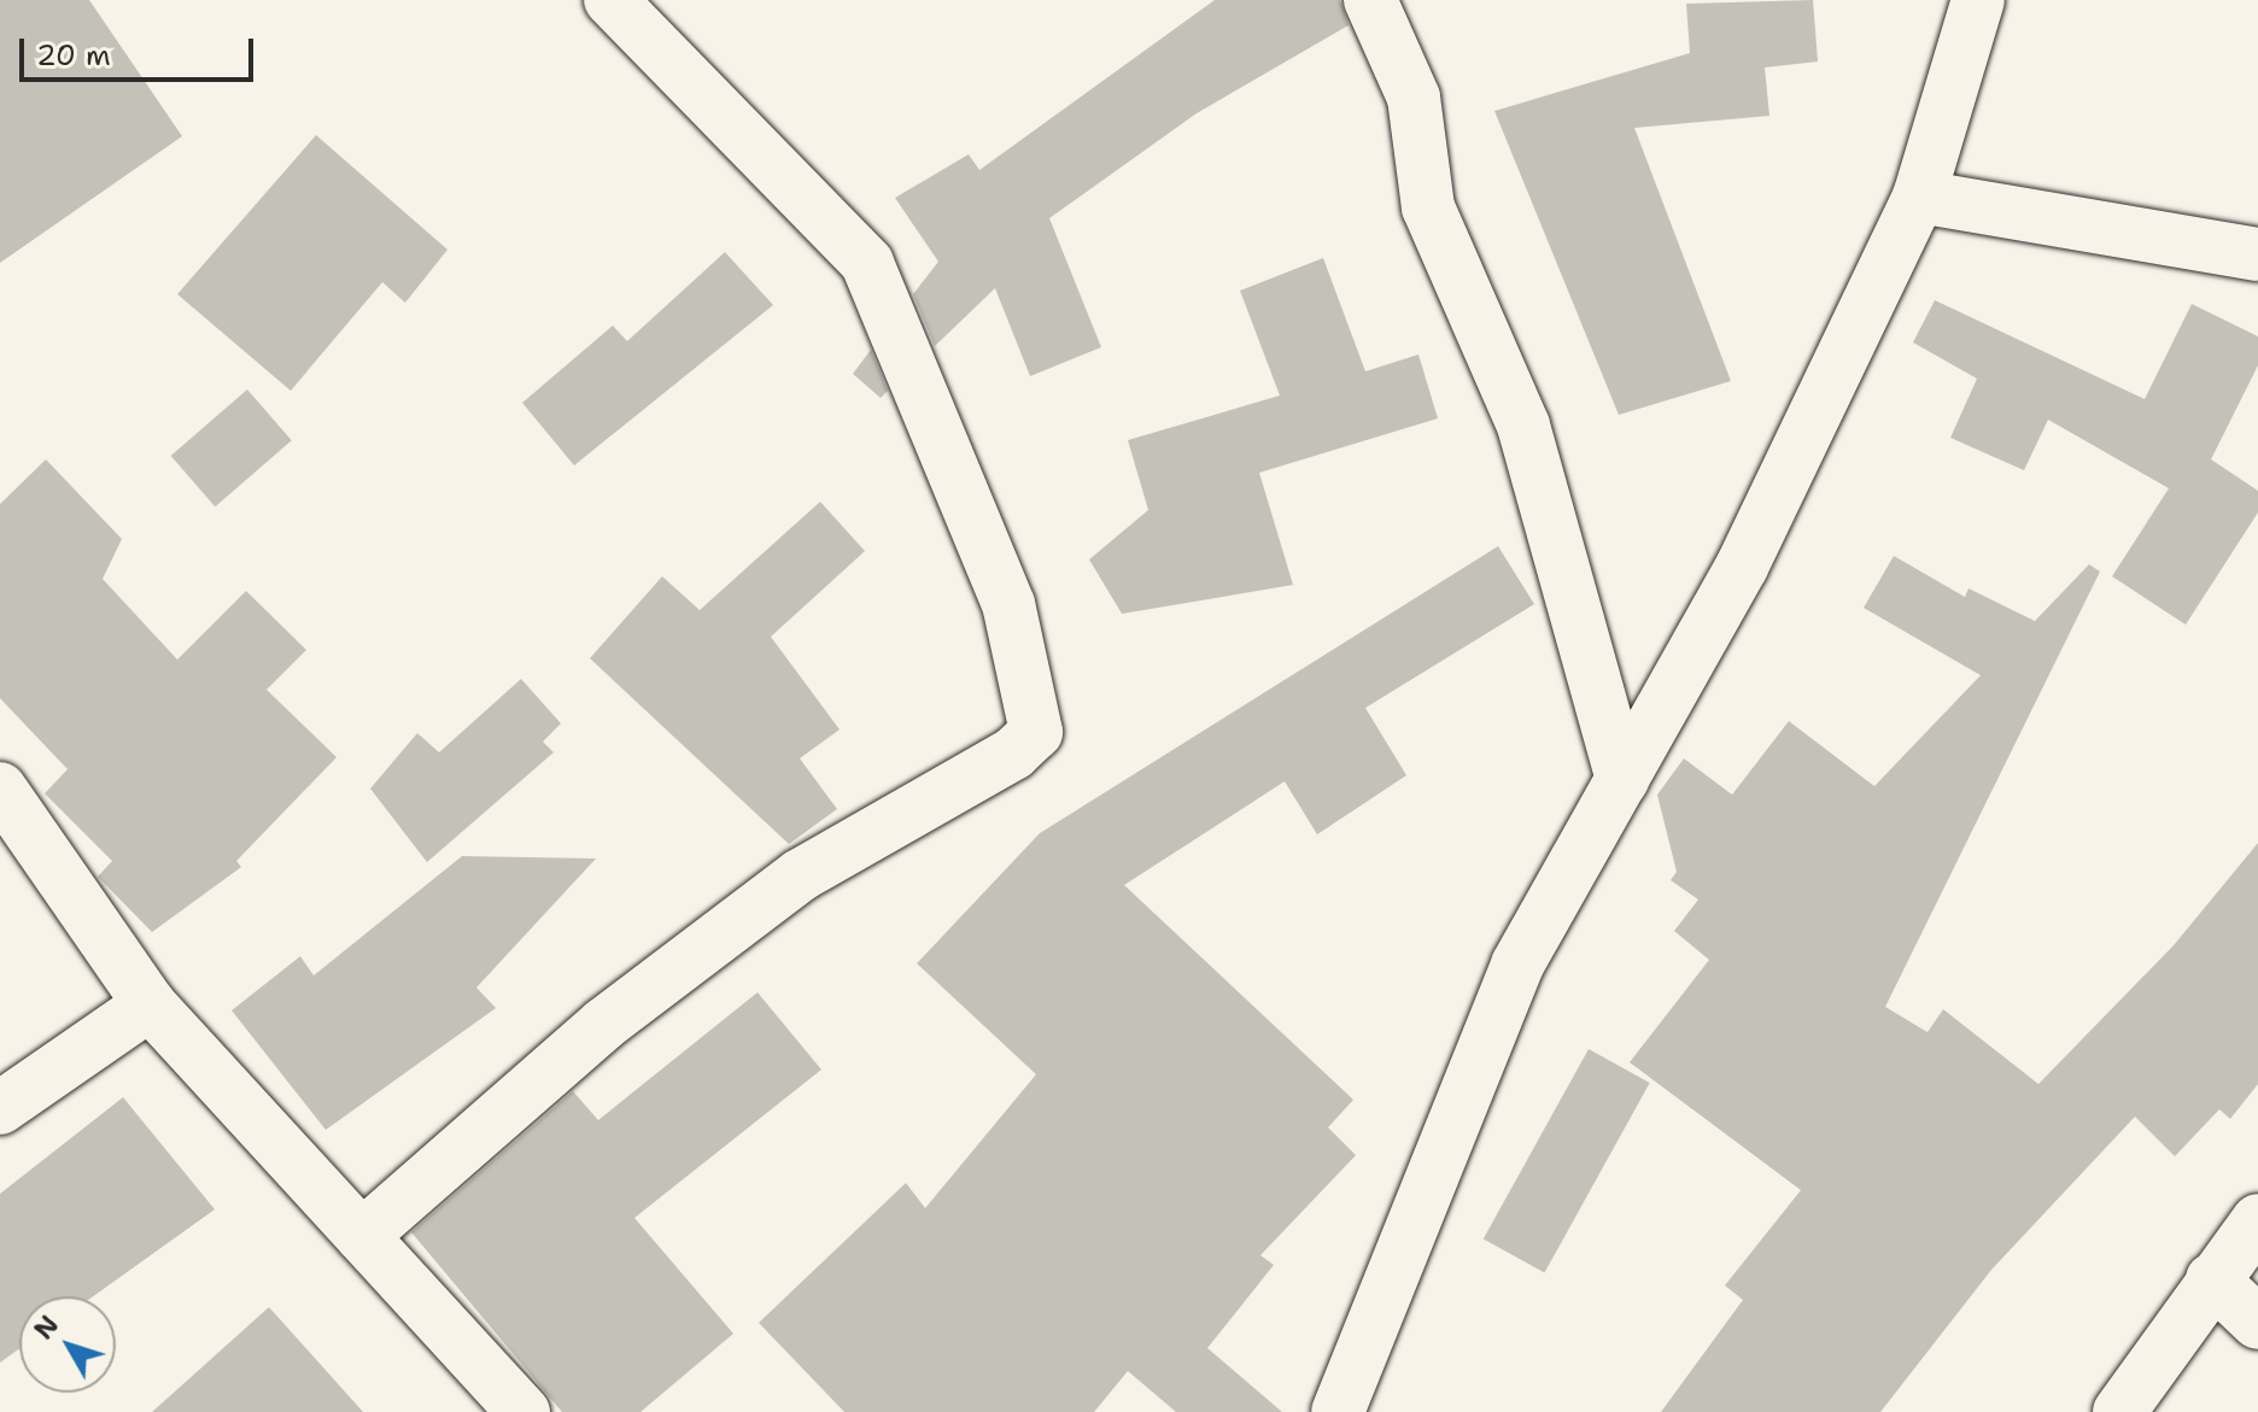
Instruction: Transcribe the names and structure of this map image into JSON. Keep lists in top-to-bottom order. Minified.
{"scale_bar":"20 m","north":"top left"}
